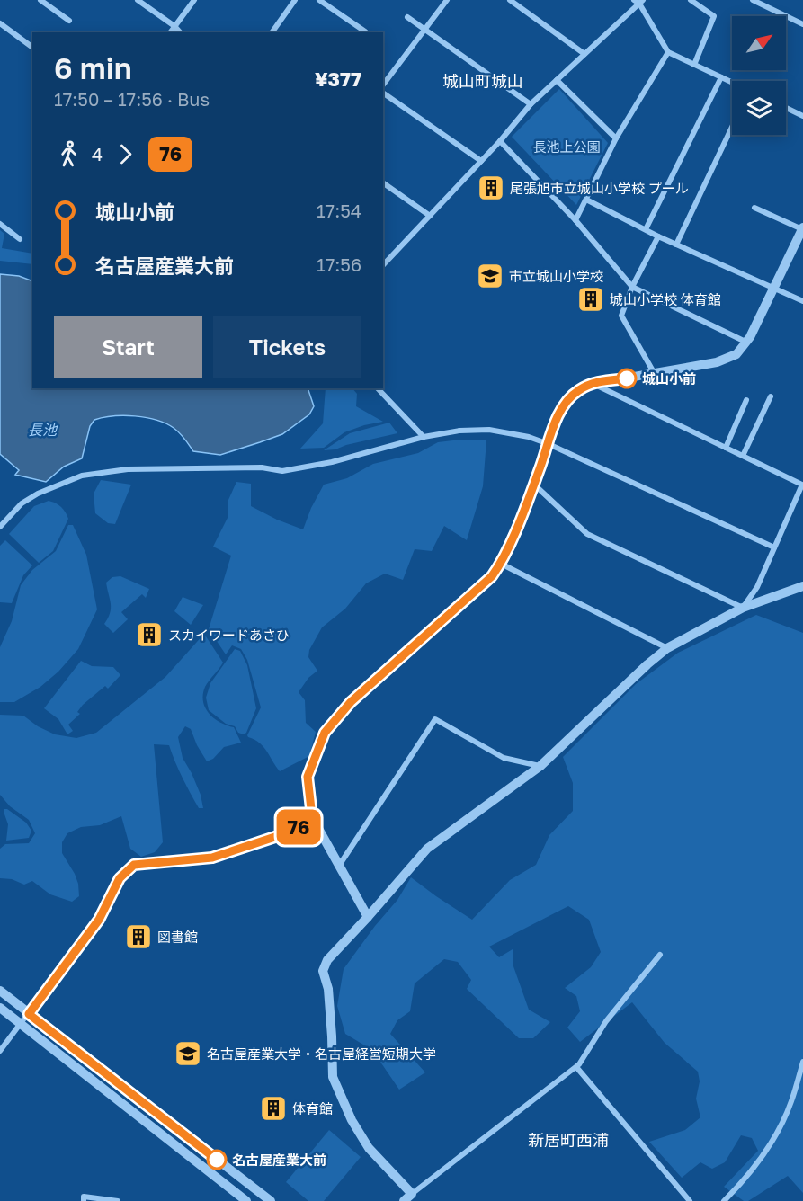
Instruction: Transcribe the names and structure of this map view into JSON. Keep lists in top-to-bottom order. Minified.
{"districts":["城山町城山","新居町西浦"],"water":["長池"],"parks":["長池上公園"],"places":{"building":["尾張旭市立城山小学校 プール","城山小学校 体育館","スカイワードあさひ","図書館","体育館"],"school or university":["市立城山小学校","名古屋産業大学・名古屋経営短期大学"],"other":["城山小前","名古屋産業大前"]},"lines":["bus line 76"],"north":"top right","page":{"on_map":"76","heading":["6 min","17:50 – 17:56 · Bus","¥377"],"legs":["4","76"],"list":[{"name":"城山小前","value":"17:54"},{"name":"名古屋産業大前","value":"17:56"}],"buttons":["Start","Tickets"]}}
